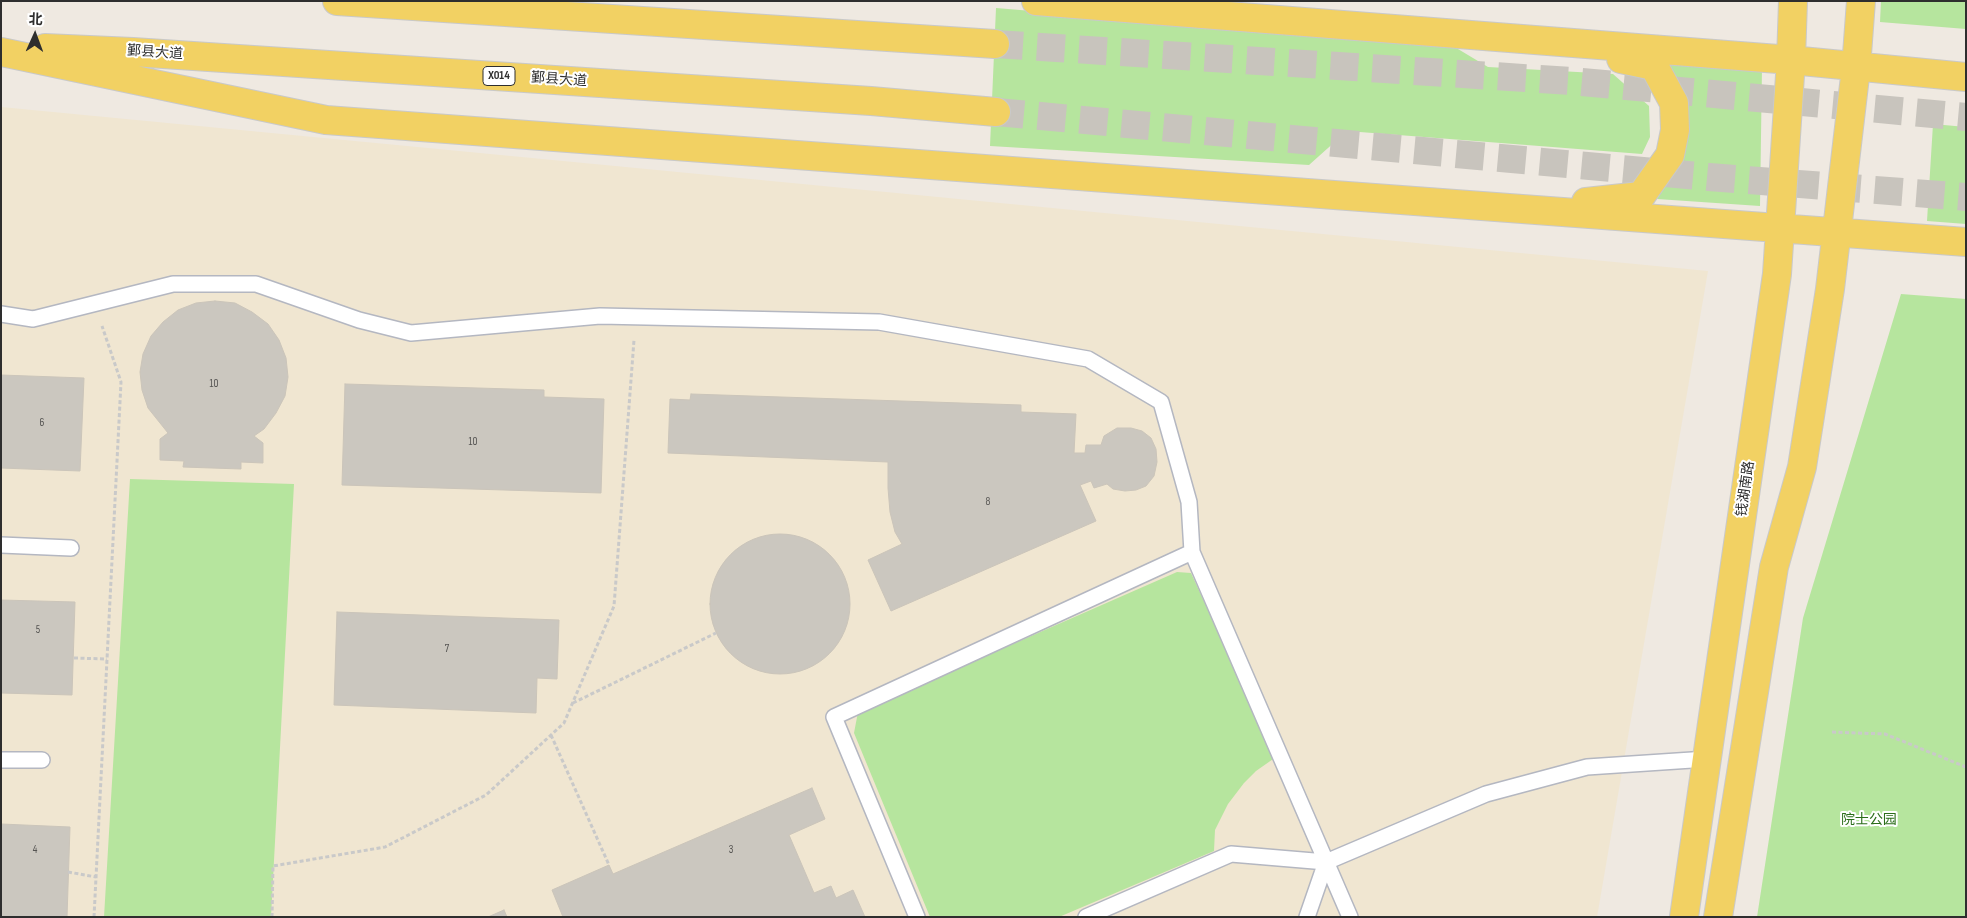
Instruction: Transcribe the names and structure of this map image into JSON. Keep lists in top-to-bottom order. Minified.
{"streets":{"main road":["鄞县大道","X014","钱湖南路"]},"parks":["院士公园"],"house_numbers":["10","6","10","8","5","7","4","3"],"north":"top"}
